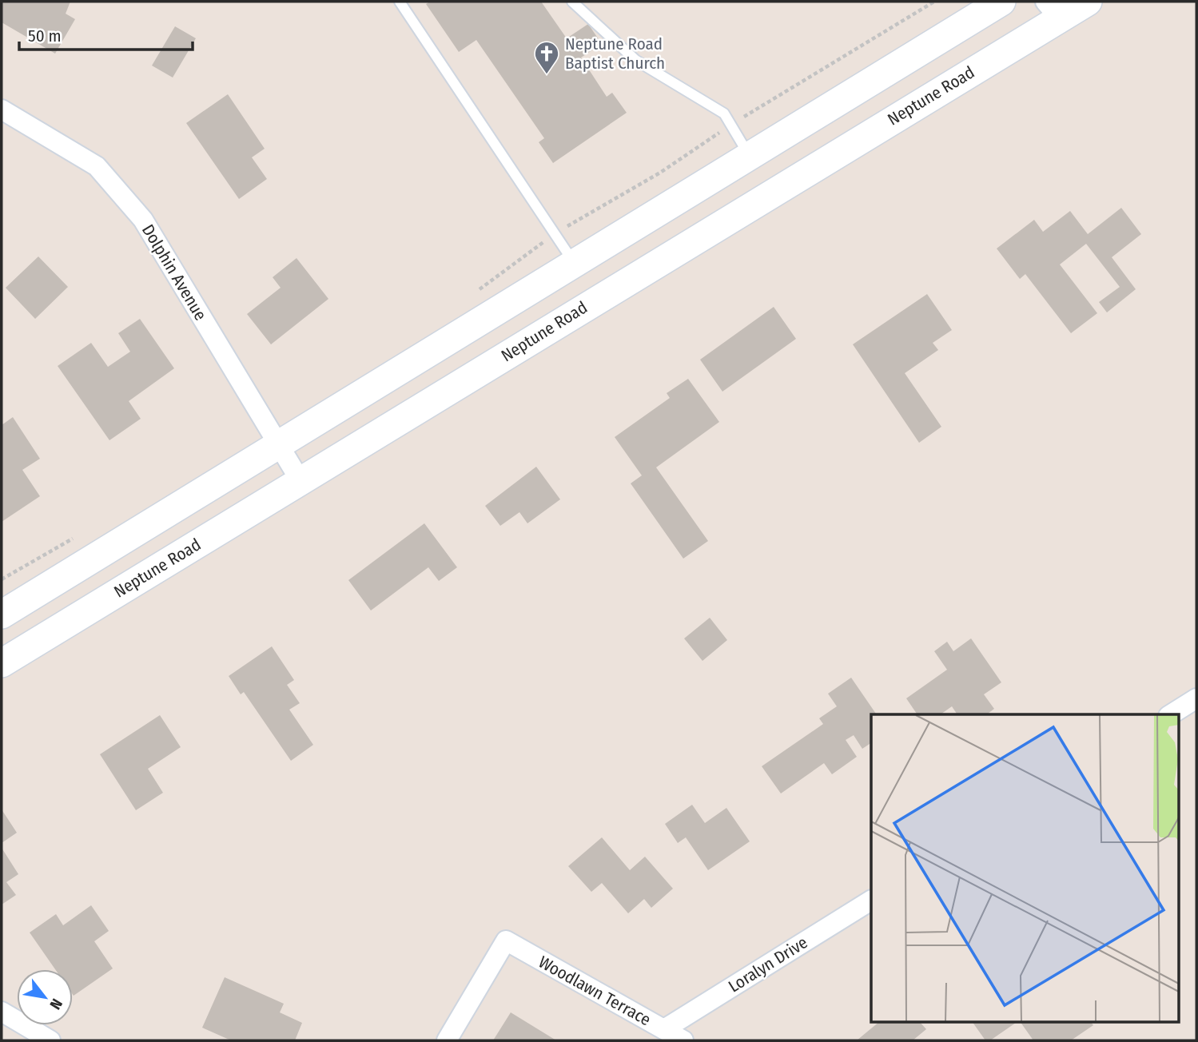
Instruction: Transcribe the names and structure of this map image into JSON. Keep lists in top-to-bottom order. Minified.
{"streets":{"main road":["Neptune Road"],"street":["Dolphin Avenue","Loralyn Drive","Woodlawn Terrace"]},"crossings":[["Neptune Road","Dolphin Avenue"],["Loralyn Drive","Woodlawn Terrace"]],"places":{"church":["Neptune Road Baptist Church"]},"scale_bar":"50 m","north":"bottom right"}
